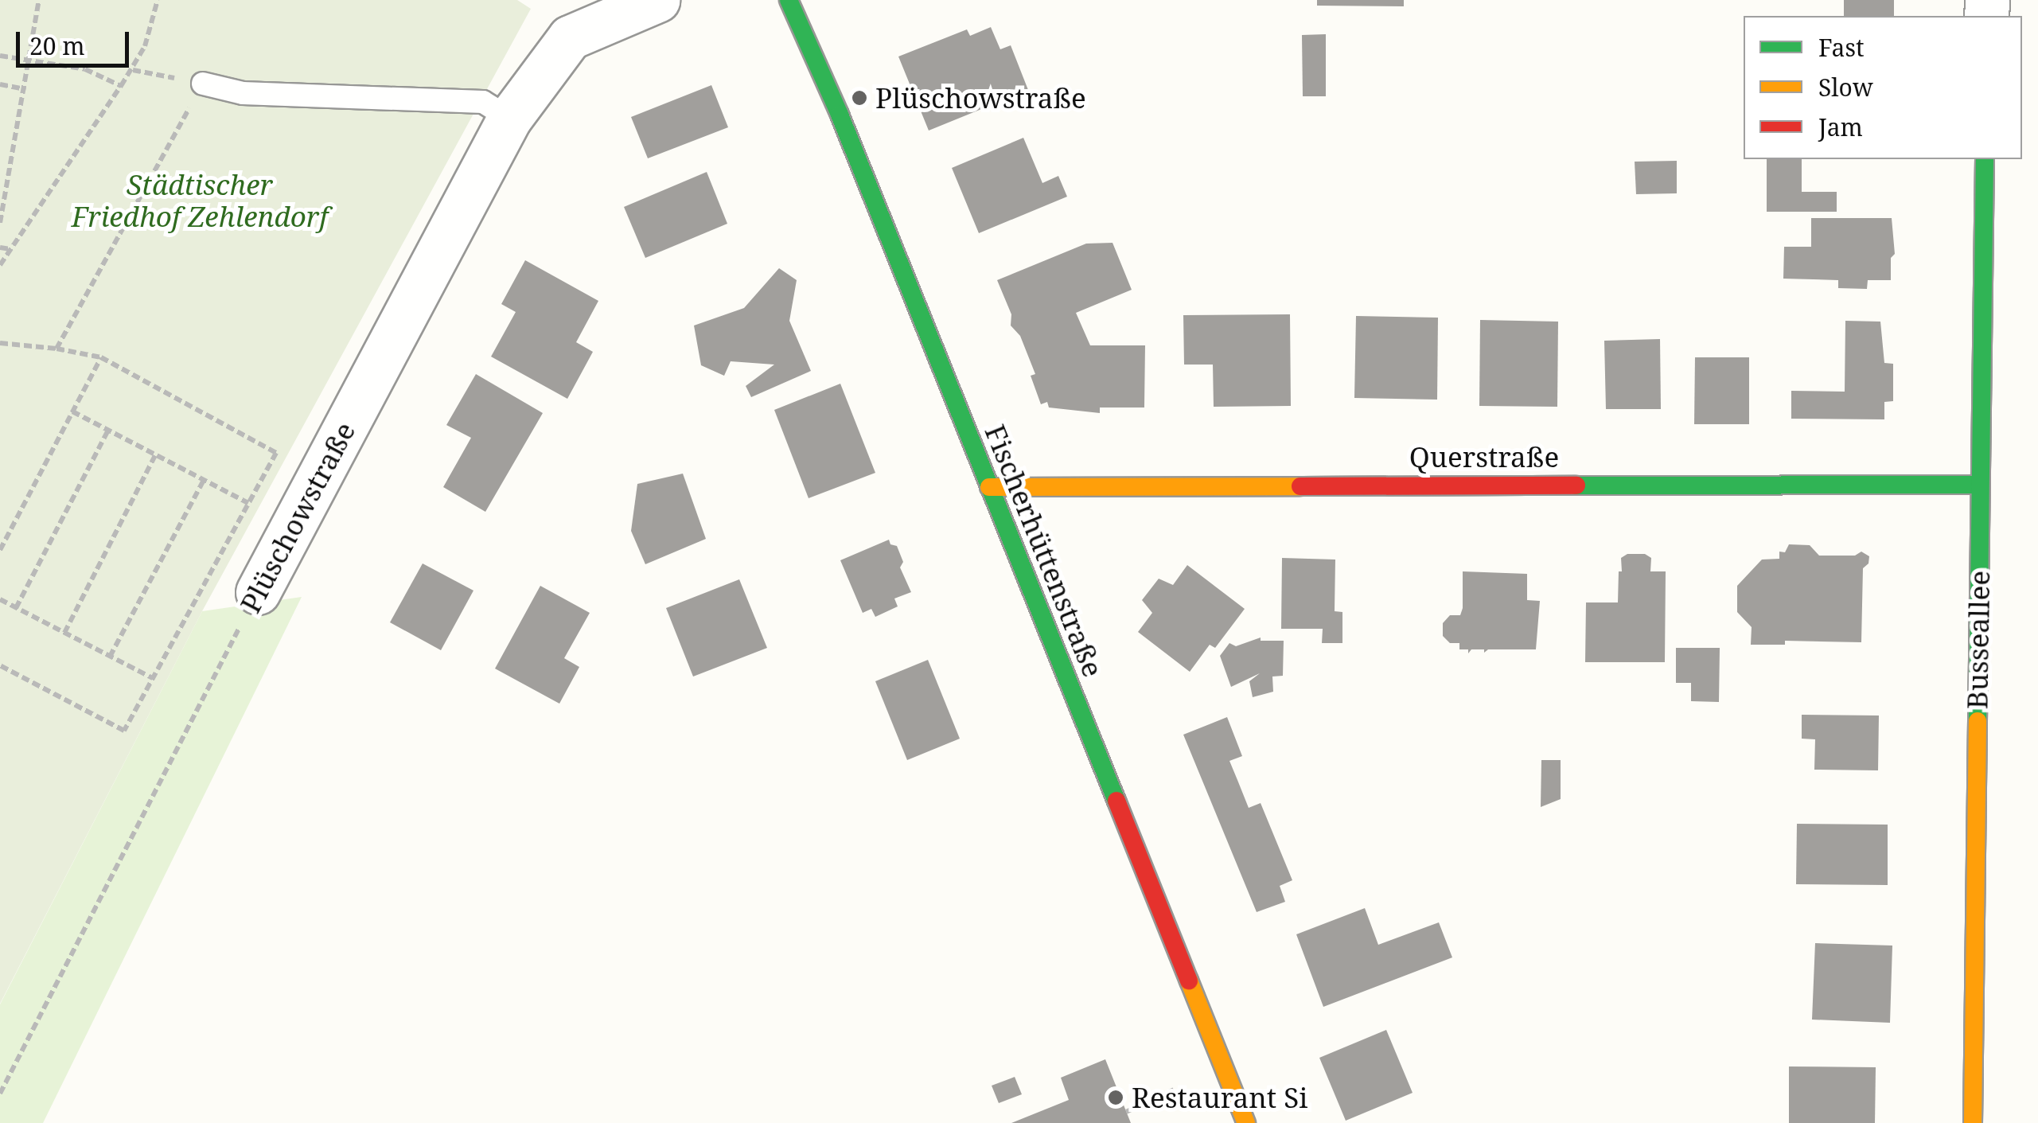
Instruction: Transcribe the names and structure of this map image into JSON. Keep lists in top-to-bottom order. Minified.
{"streets":{"street":["Querstraße","Plüschowstraße","Fischerhüttenstraße","Busseallee"]},"crossings":[["Querstraße","Fischerhüttenstraße"],["Querstraße","Busseallee"]],"parks":["Städtischer Friedhof Zehlendorf"],"places":["Plüschowstraße","Restaurant Si"],"legend":["Fast","Slow","Jam"],"scale_bar":"20 m"}
